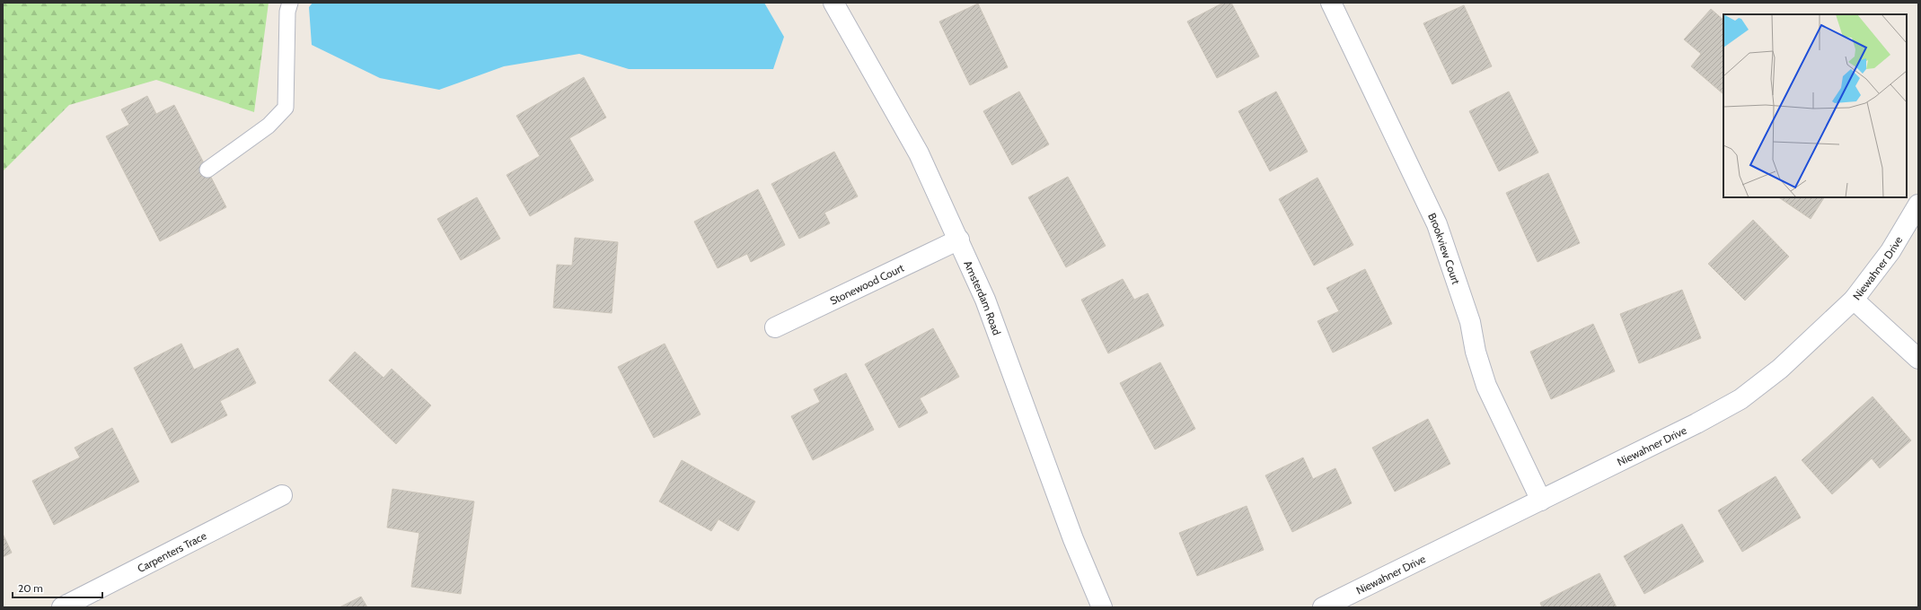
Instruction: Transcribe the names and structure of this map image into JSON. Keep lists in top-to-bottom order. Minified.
{"streets":{"street":["Brookview Court","Niewahner Drive","Stonewood Court","Amsterdam Road","Carpenters Trace"]},"crossings":[["Brookview Court","Niewahner Drive"],["Stonewood Court","Amsterdam Road"]],"scale_bar":"20 m"}
